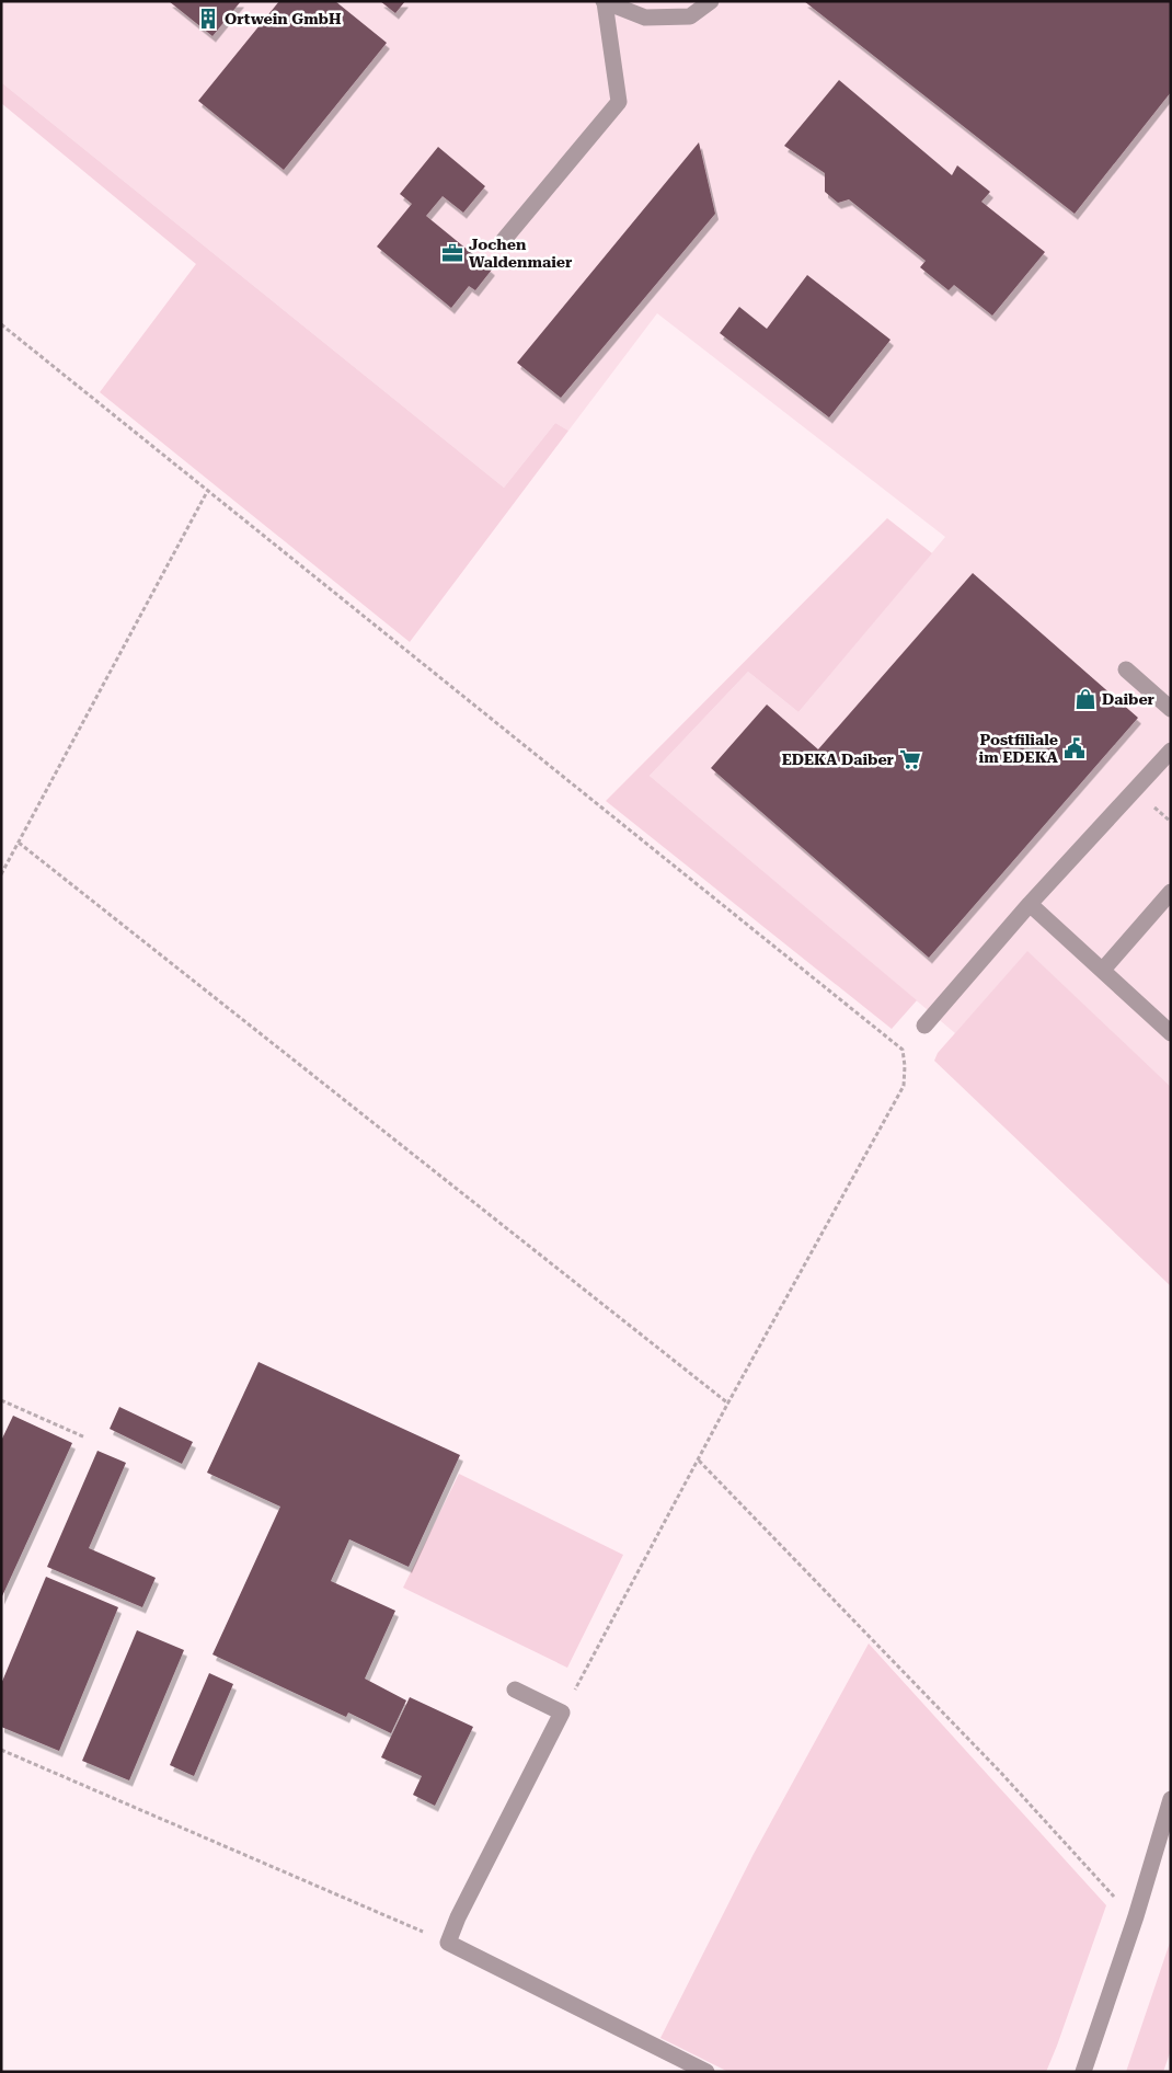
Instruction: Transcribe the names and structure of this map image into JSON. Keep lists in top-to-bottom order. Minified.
{"places":{"building":["Ortwein GmbH"],"office":["Jochen Waldenmaier"],"shop":["Daiber"],"public building":["Postfiliale im EDEKA"],"supermarket":["EDEKA Daiber"]}}
